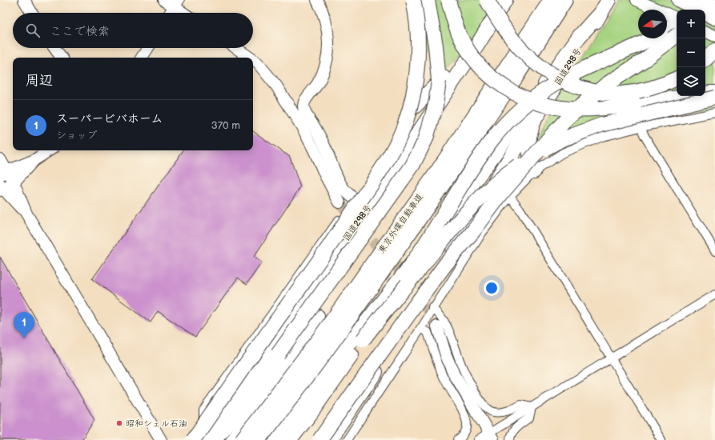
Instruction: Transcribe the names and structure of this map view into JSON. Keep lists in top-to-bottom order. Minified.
{"streets":{"highway":["国道298号","東京外環自動車道"]},"places":["昭和シェル石油"],"north":"left","page":{"map_buttons":["+","−"],"search":"ここで検索","heading":"周辺","list":[{"mark":"1","name":"スーパービバホーム","note":"ショップ","value":"370 m"}],"pins":"1"}}
